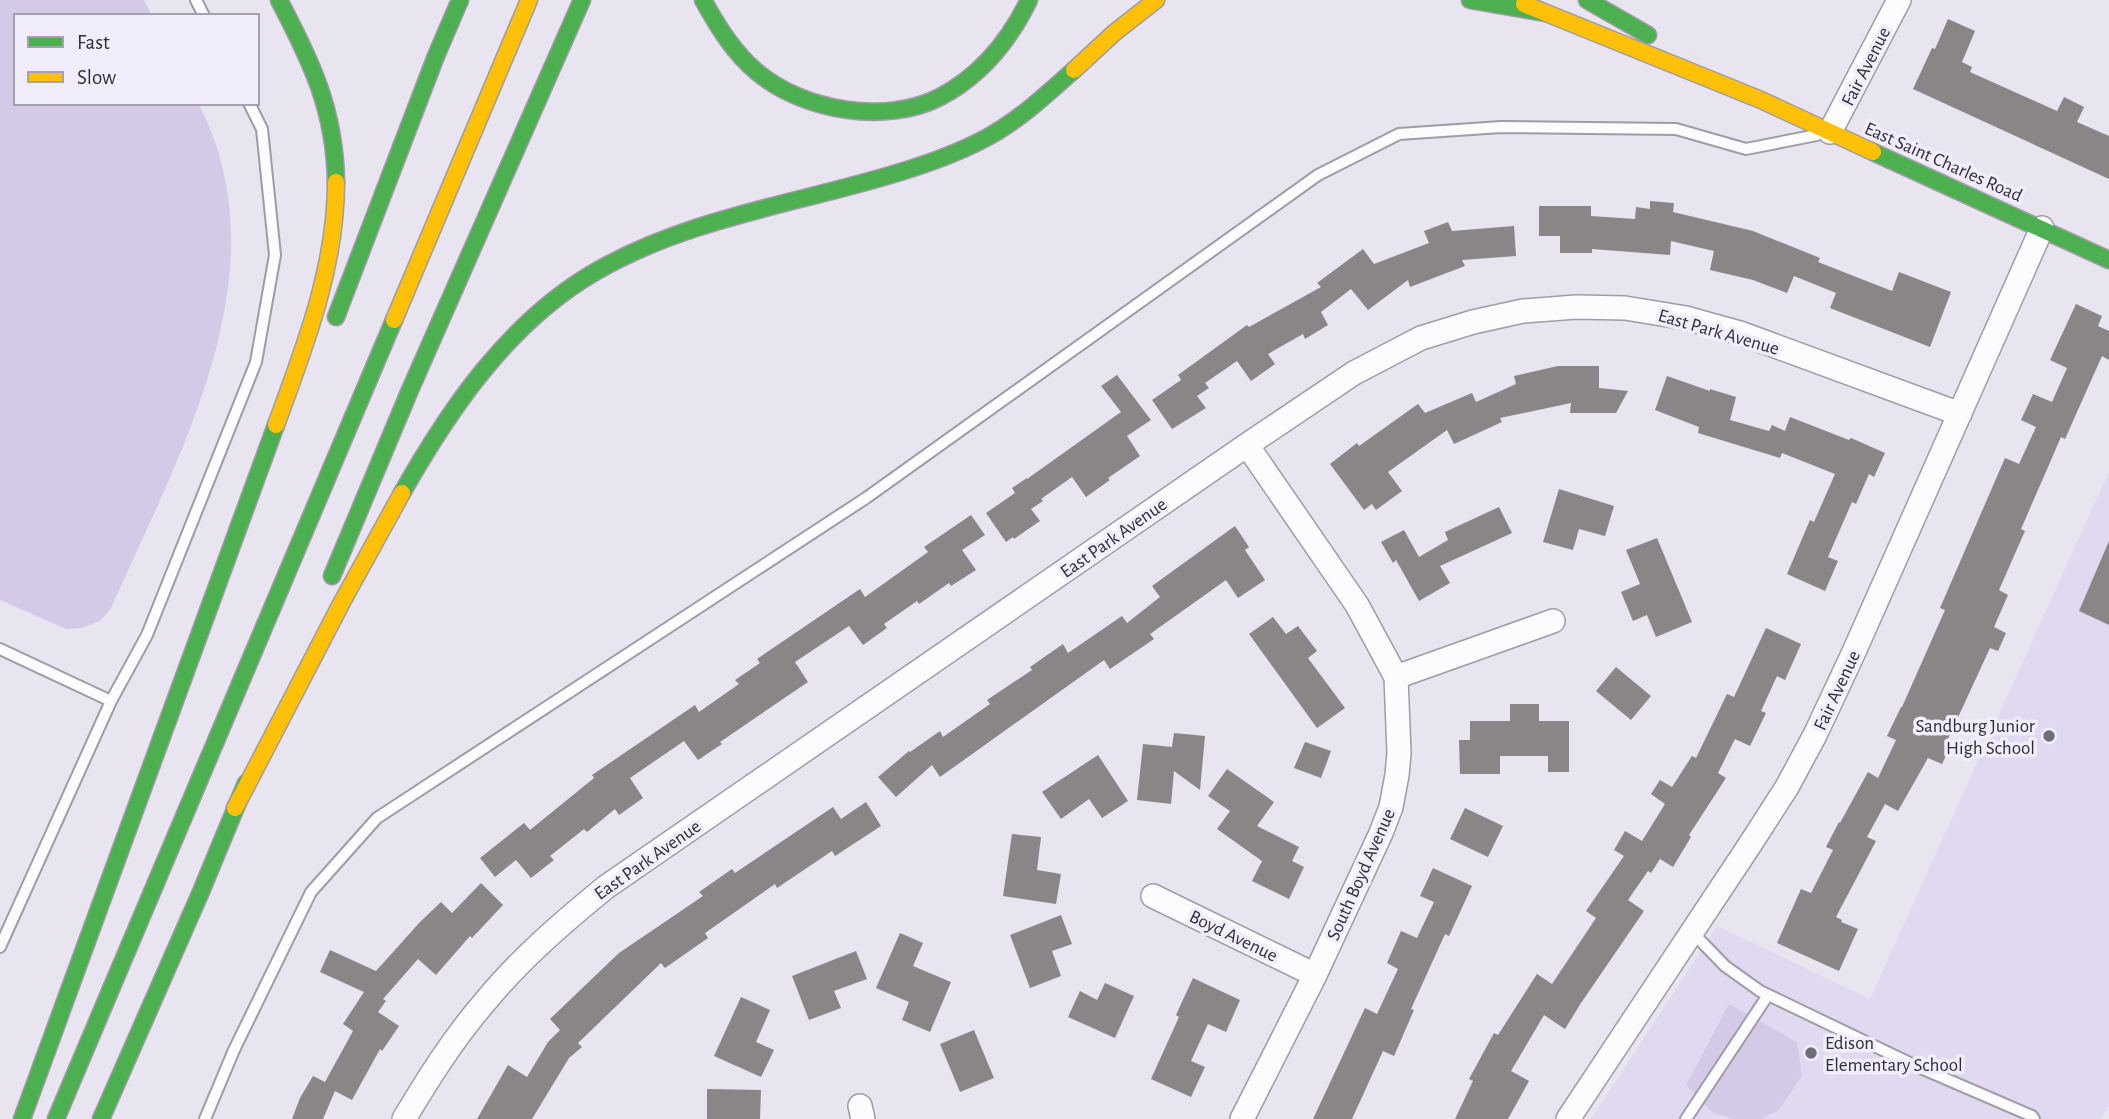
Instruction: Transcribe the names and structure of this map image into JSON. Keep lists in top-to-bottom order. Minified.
{"streets":{"main road":["East Saint Charles Road"],"street":["Fair Avenue","East Park Avenue","South Boyd Avenue","Boyd Avenue"]},"crossings":[["Fair Avenue","East Saint Charles Road"],["Fair Avenue","East Park Avenue"],["East Park Avenue","South Boyd Avenue"],["South Boyd Avenue","Boyd Avenue"]],"places":["Sandburg Junior High School","Edison Elementary School"],"legend":["Fast","Slow"]}
